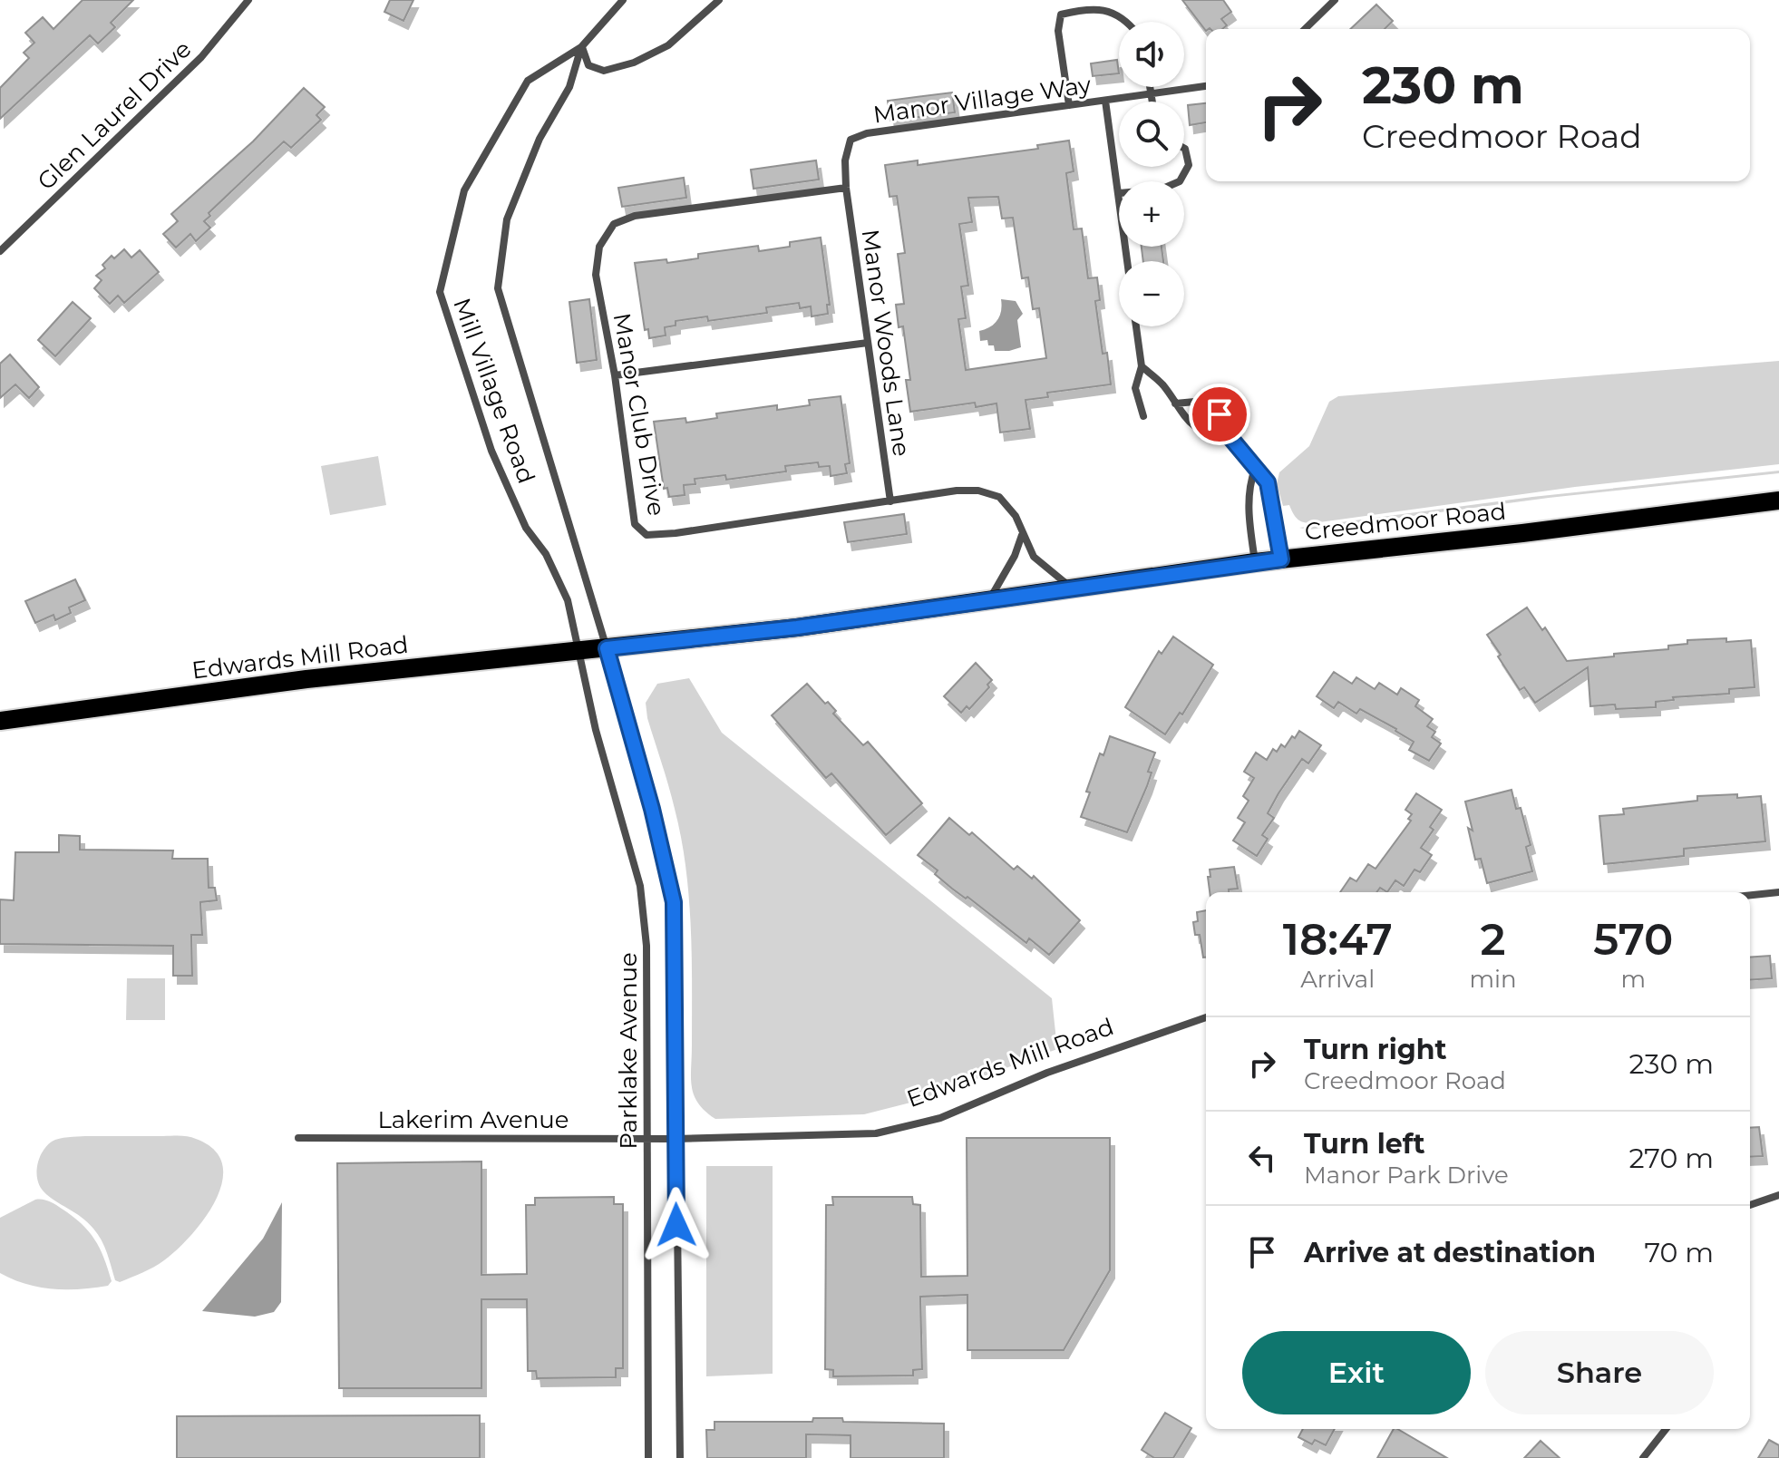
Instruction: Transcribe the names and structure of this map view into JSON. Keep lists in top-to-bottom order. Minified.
{"streets":{"main road":["Creedmoor Road","Edwards Mill Road"],"street":["Manor Village Way","Glen Laurel Drive","Manor Woods Lane","Mill Village Road","Manor Club Drive","Parklake Avenue","Lakerim Avenue"]},"crossings":[["Manor Village Way","Manor Woods Lane"],["Manor Village Way","Manor Club Drive"],["Manor Woods Lane","Manor Club Drive"],["Mill Village Road","Creedmoor Road"],["Mill Village Road","Edwards Mill Road"],["Mill Village Road","Parklake Avenue"],["Manor Club Drive","Creedmoor Road"],["Creedmoor Road","Edwards Mill Road"],["Creedmoor Road","Parklake Avenue"],["Edwards Mill Road","Parklake Avenue"],["Edwards Mill Road","Lakerim Avenue"],["Parklake Avenue","Lakerim Avenue"]],"page":{"map_buttons":["+","−"],"turn":["230 m","Creedmoor Road"],"eta":["18:47","Arrival","2","min","570","m"],"list":[{"name":"Turn right","note":"Creedmoor Road","value":"230 m"},{"name":"Turn left","note":"Manor Park Drive","value":"270 m"},{"name":"Arrive at destination","value":"70 m"}],"buttons":["Exit","Share"]}}
